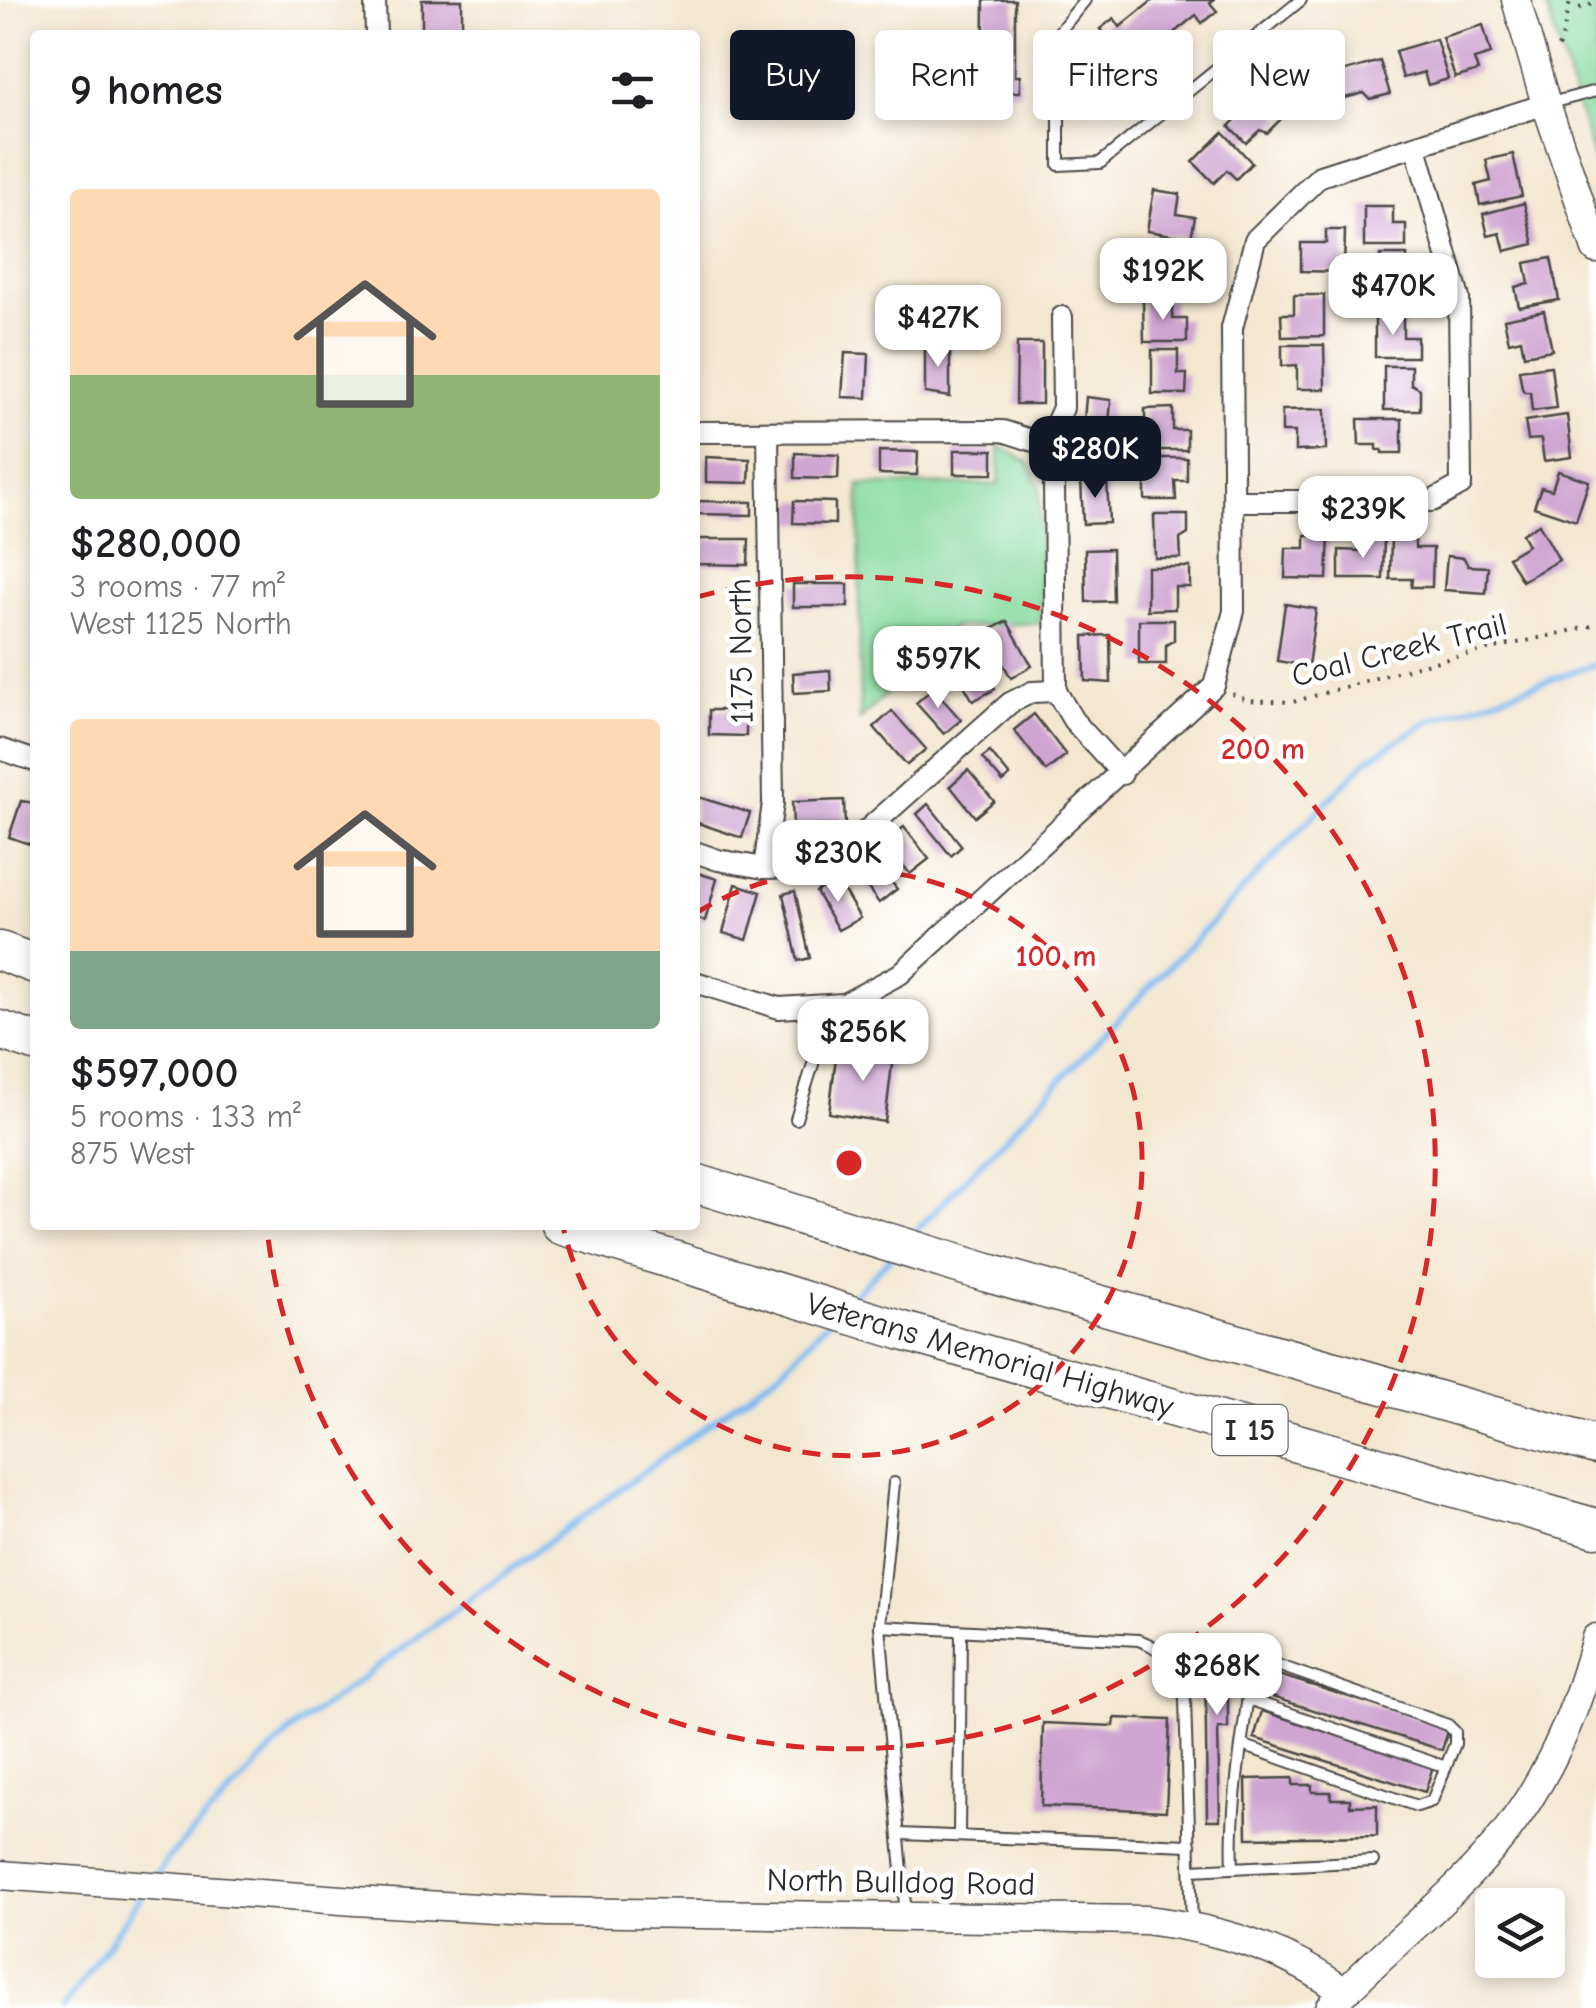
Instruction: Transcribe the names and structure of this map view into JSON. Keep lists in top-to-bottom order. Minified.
{"streets":{"highway":["Veterans Memorial Highway","I 15"],"street":["1175 North","North Bulldog Road"],"path":["Coal Creek Trail"]},"page":{"chip":["Buy","Rent","Filters","New"],"heading":"9 homes","list":[{"name":"$280,000","note":"3 rooms · 77 m² · West 1125 North"},{"name":"$597,000","note":"5 rooms · 133 m² · 875 West"}],"price":["$192K","$470K","$427K","$280K","$239K","$597K","$230K","$256K","$268K"]},"rings":["200 m","100 m"]}
